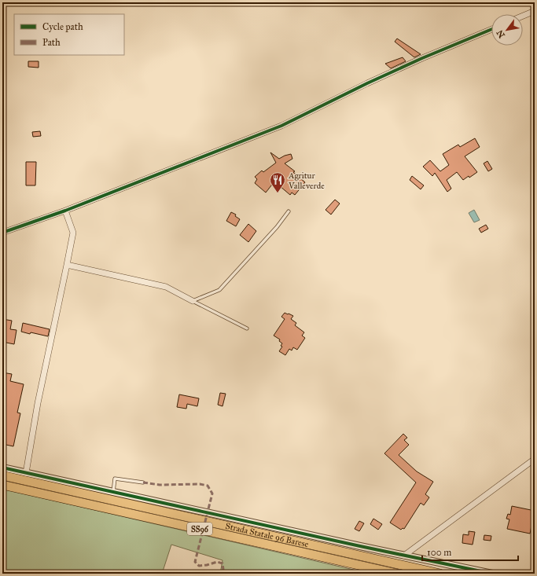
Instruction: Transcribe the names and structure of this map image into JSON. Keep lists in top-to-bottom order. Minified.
{"streets":{"highway":["SS96","Strada Statale 96 Barese"]},"places":{"restaurant":["Agritur Valleverde"]},"legend":["Cycle path","Path"],"scale_bar":"100 m","north":"bottom left"}
